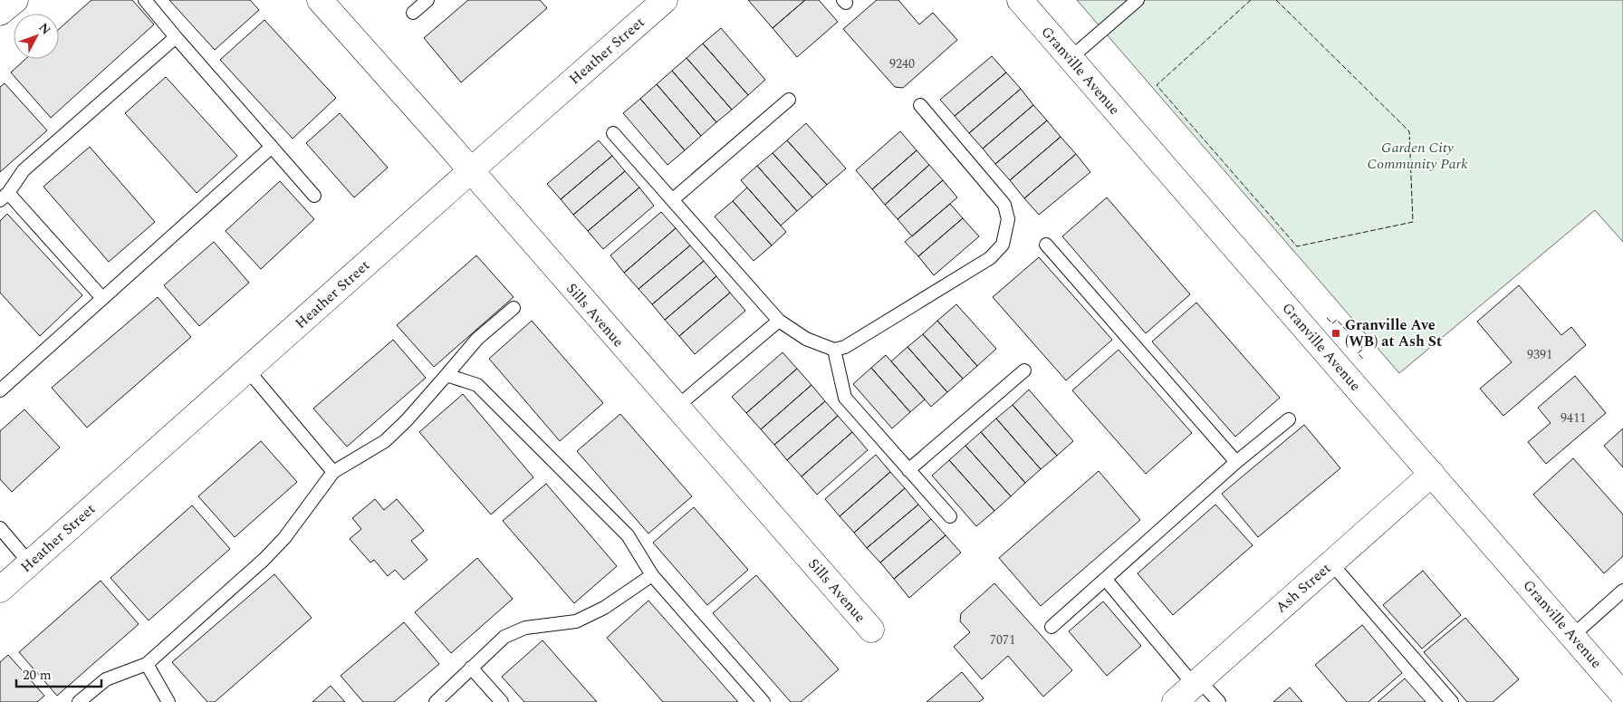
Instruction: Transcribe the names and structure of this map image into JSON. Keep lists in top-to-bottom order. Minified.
{"streets":{"street":["Heather Street","Granville Avenue","Sills Avenue","Ash Street"]},"crossings":[["Heather Street","Sills Avenue"],["Granville Avenue","Ash Street"]],"parks":["Garden City Community Park"],"places":{"transit":["Granville Ave (WB) at Ash St"]},"house_numbers":["9240","9391","9411","7071"],"scale_bar":"20 m","north":"top right"}
